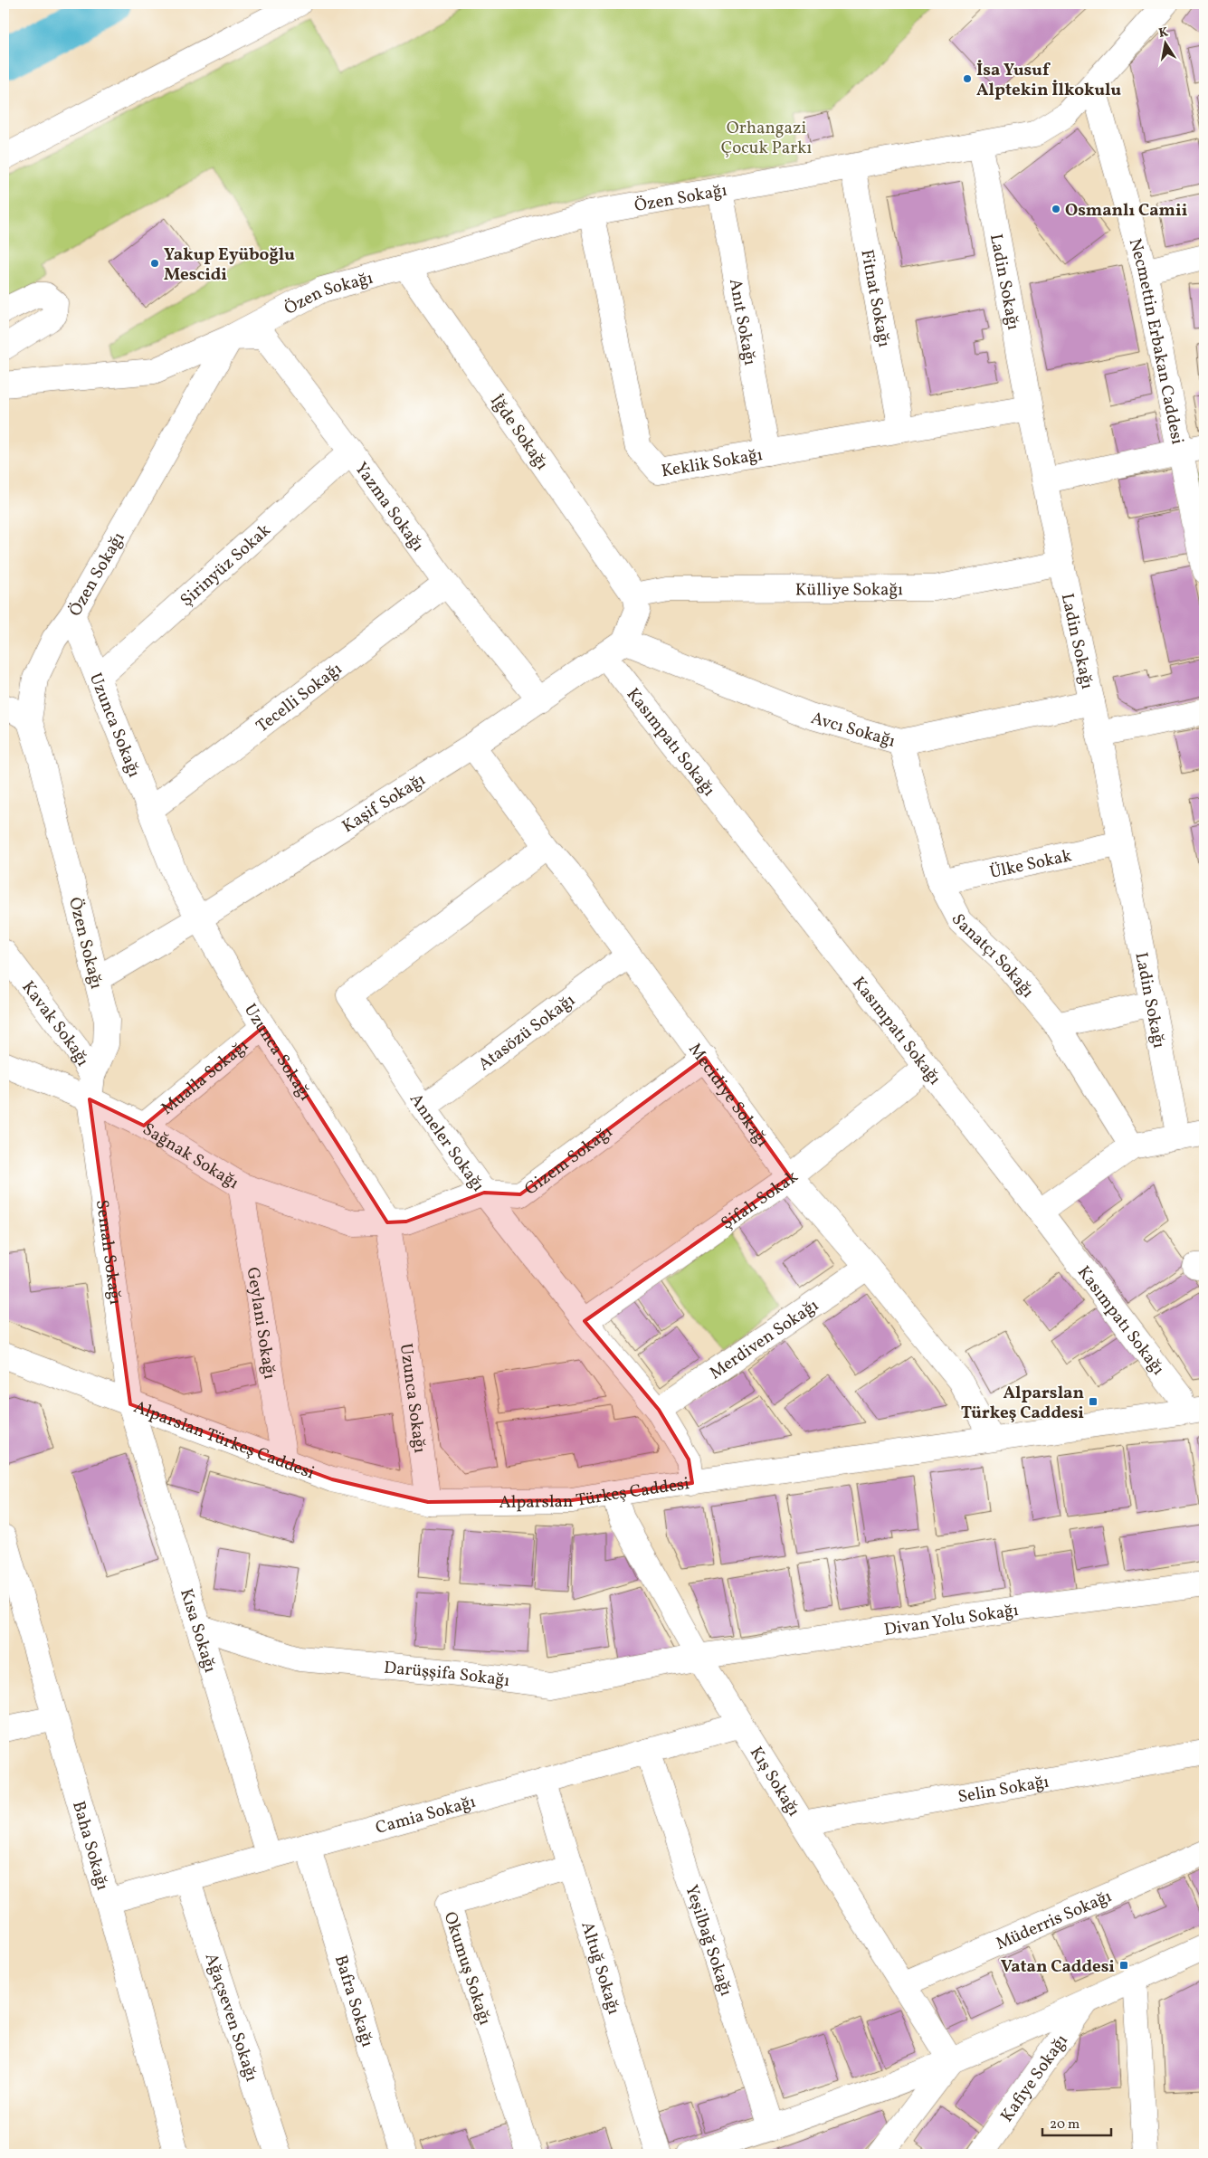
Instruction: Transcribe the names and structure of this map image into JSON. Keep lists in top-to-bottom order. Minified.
{"streets":{"street":["Özen Sokağı","Ladin Sokağı","Fitnat Sokağı","Anıt Sokağı","Necmettin Erbakan Caddesi","İğde Sokağı","Keklik Sokağı","Yazma Sokağı","Şirinyüz Sokak","Külliye Sokağı","Tecelli Sokağı","Uzunca Sokağı","Avcı Sokağı","Kasımpatı Sokağı","Kaşif Sokağı","Ülke Sokak","Sanatçı Sokağı","Kavak Sokağı","Atasözü Sokağı","Mualla Sokağı","Mecidiye Sokağı","Anneler Sokağı","Sağnak Sokağı","Gizem Sokağı","Şifalı Sokak","Semah Sokağı","Geylani Sokağı","Merdiven Sokağı","Alparslan Türkeş Caddesi","Divan Yolu Sokağı","Kısa Sokağı","Darüşşifa Sokağı","Kış Sokağı","Selin Sokağı","Camia Sokağı","Baha Sokağı","Müderris Sokağı","Yeşilbağ Sokağı","Okumuş Sokağı","Altuğ Sokağı","Bafra Sokağı","Ağaçseven Sokağı","Kafiye Sokağı"]},"crossings":[["Özen Sokağı","Ladin Sokağı"],["Özen Sokağı","Fitnat Sokağı"],["Özen Sokağı","Anıt Sokağı"],["Özen Sokağı","Necmettin Erbakan Caddesi"],["Özen Sokağı","İğde Sokağı"],["Özen Sokağı","Keklik Sokağı"],["Özen Sokağı","Yazma Sokağı"],["Özen Sokağı","Uzunca Sokağı"],["Özen Sokağı","Kaşif Sokağı"],["Özen Sokağı","Kavak Sokağı"],["Özen Sokağı","Sağnak Sokağı"],["Özen Sokağı","Semah Sokağı"],["Ladin Sokağı","Keklik Sokağı"],["Ladin Sokağı","Külliye Sokağı"],["Ladin Sokağı","Avcı Sokağı"],["Ladin Sokağı","Ülke Sokak"],["Fitnat Sokağı","Keklik Sokağı"],["Anıt Sokağı","Keklik Sokağı"],["İğde Sokağı","Külliye Sokağı"],["Yazma Sokağı","Şirinyüz Sokak"],["Yazma Sokağı","Tecelli Sokağı"],["Yazma Sokağı","Kaşif Sokağı"],["Şirinyüz Sokak","Uzunca Sokağı"],["Tecelli Sokağı","Uzunca Sokağı"],["Uzunca Sokağı","Kaşif Sokağı"],["Uzunca Sokağı","Mualla Sokağı"],["Uzunca Sokağı","Sağnak Sokağı"],["Uzunca Sokağı","Gizem Sokağı"],["Uzunca Sokağı","Alparslan Türkeş Caddesi"],["Avcı Sokağı","Kasımpatı Sokağı"],["Avcı Sokağı","Kaşif Sokağı"],["Avcı Sokağı","Sanatçı Sokağı"],["Kasımpatı Sokağı","Kaşif Sokağı"],["Kasımpatı Sokağı","Şifalı Sokak"],["Kasımpatı Sokağı","Alparslan Türkeş Caddesi"],["Kaşif Sokağı","Mecidiye Sokağı"],["Ülke Sokak","Sanatçı Sokağı"],["Kavak Sokağı","Sağnak Sokağı"],["Kavak Sokağı","Semah Sokağı"],["Atasözü Sokağı","Mecidiye Sokağı"],["Atasözü Sokağı","Anneler Sokağı"],["Mualla Sokağı","Sağnak Sokağı"],["Mecidiye Sokağı","Anneler Sokağı"],["Mecidiye Sokağı","Gizem Sokağı"],["Mecidiye Sokağı","Şifalı Sokak"],["Mecidiye Sokağı","Merdiven Sokağı"],["Mecidiye Sokağı","Alparslan Türkeş Caddesi"],["Anneler Sokağı","Gizem Sokağı"],["Anneler Sokağı","Şifalı Sokak"],["Anneler Sokağı","Merdiven Sokağı"],["Anneler Sokağı","Alparslan Türkeş Caddesi"],["Sağnak Sokağı","Gizem Sokağı"],["Sağnak Sokağı","Semah Sokağı"],["Sağnak Sokağı","Geylani Sokağı"],["Semah Sokağı","Alparslan Türkeş Caddesi"],["Semah Sokağı","Kısa Sokağı"],["Geylani Sokağı","Alparslan Türkeş Caddesi"],["Alparslan Türkeş Caddesi","Kısa Sokağı"],["Alparslan Türkeş Caddesi","Kış Sokağı"],["Divan Yolu Sokağı","Darüşşifa Sokağı"],["Divan Yolu Sokağı","Kış Sokağı"],["Kısa Sokağı","Darüşşifa Sokağı"],["Kısa Sokağı","Camia Sokağı"],["Darüşşifa Sokağı","Kış Sokağı"],["Kış Sokağı","Selin Sokağı"],["Kış Sokağı","Camia Sokağı"],["Kış Sokağı","Müderris Sokağı"],["Camia Sokağı","Baha Sokağı"],["Camia Sokağı","Yeşilbağ Sokağı"],["Camia Sokağı","Altuğ Sokağı"],["Camia Sokağı","Bafra Sokağı"],["Camia Sokağı","Ağaçseven Sokağı"],["Okumuş Sokağı","Altuğ Sokağı"]],"parks":["Orhangazi Çocuk Parkı"],"places":{"other":["İsa Yusuf Alptekin İlkokulu","Osmanlı Camii","Yakup Eyüboğlu Mescidi"],"transit":["Alparslan Türkeş Caddesi","Vatan Caddesi"]},"scale_bar":"20 m","north":"top"}
